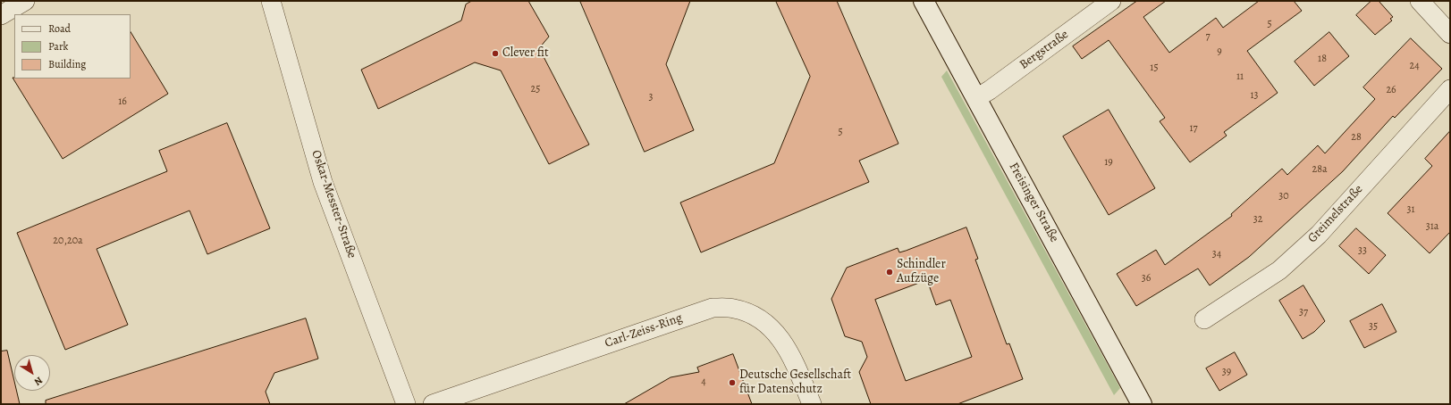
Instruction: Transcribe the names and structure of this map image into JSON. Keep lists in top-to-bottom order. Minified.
{"streets":{"main road":["Freisinger Straße"],"street":["Bergstraße","Oskar-Messter-Straße","Greimelstraße","Carl-Zeiss-Ring"]},"crossings":[["Bergstraße","Freisinger Straße"]],"places":["Clever fit","Schindler Aufzüge","Deutsche Gesellschaft für Datenschutz"],"house_numbers":["5","7","9","18","24","15","11","25","26","13","3","16","17","5","28","19","28a","30","31","32","31a","20,20a","33","34","36","37","35","39","4"],"legend":["Road","Park","Building"],"north":"bottom right"}
